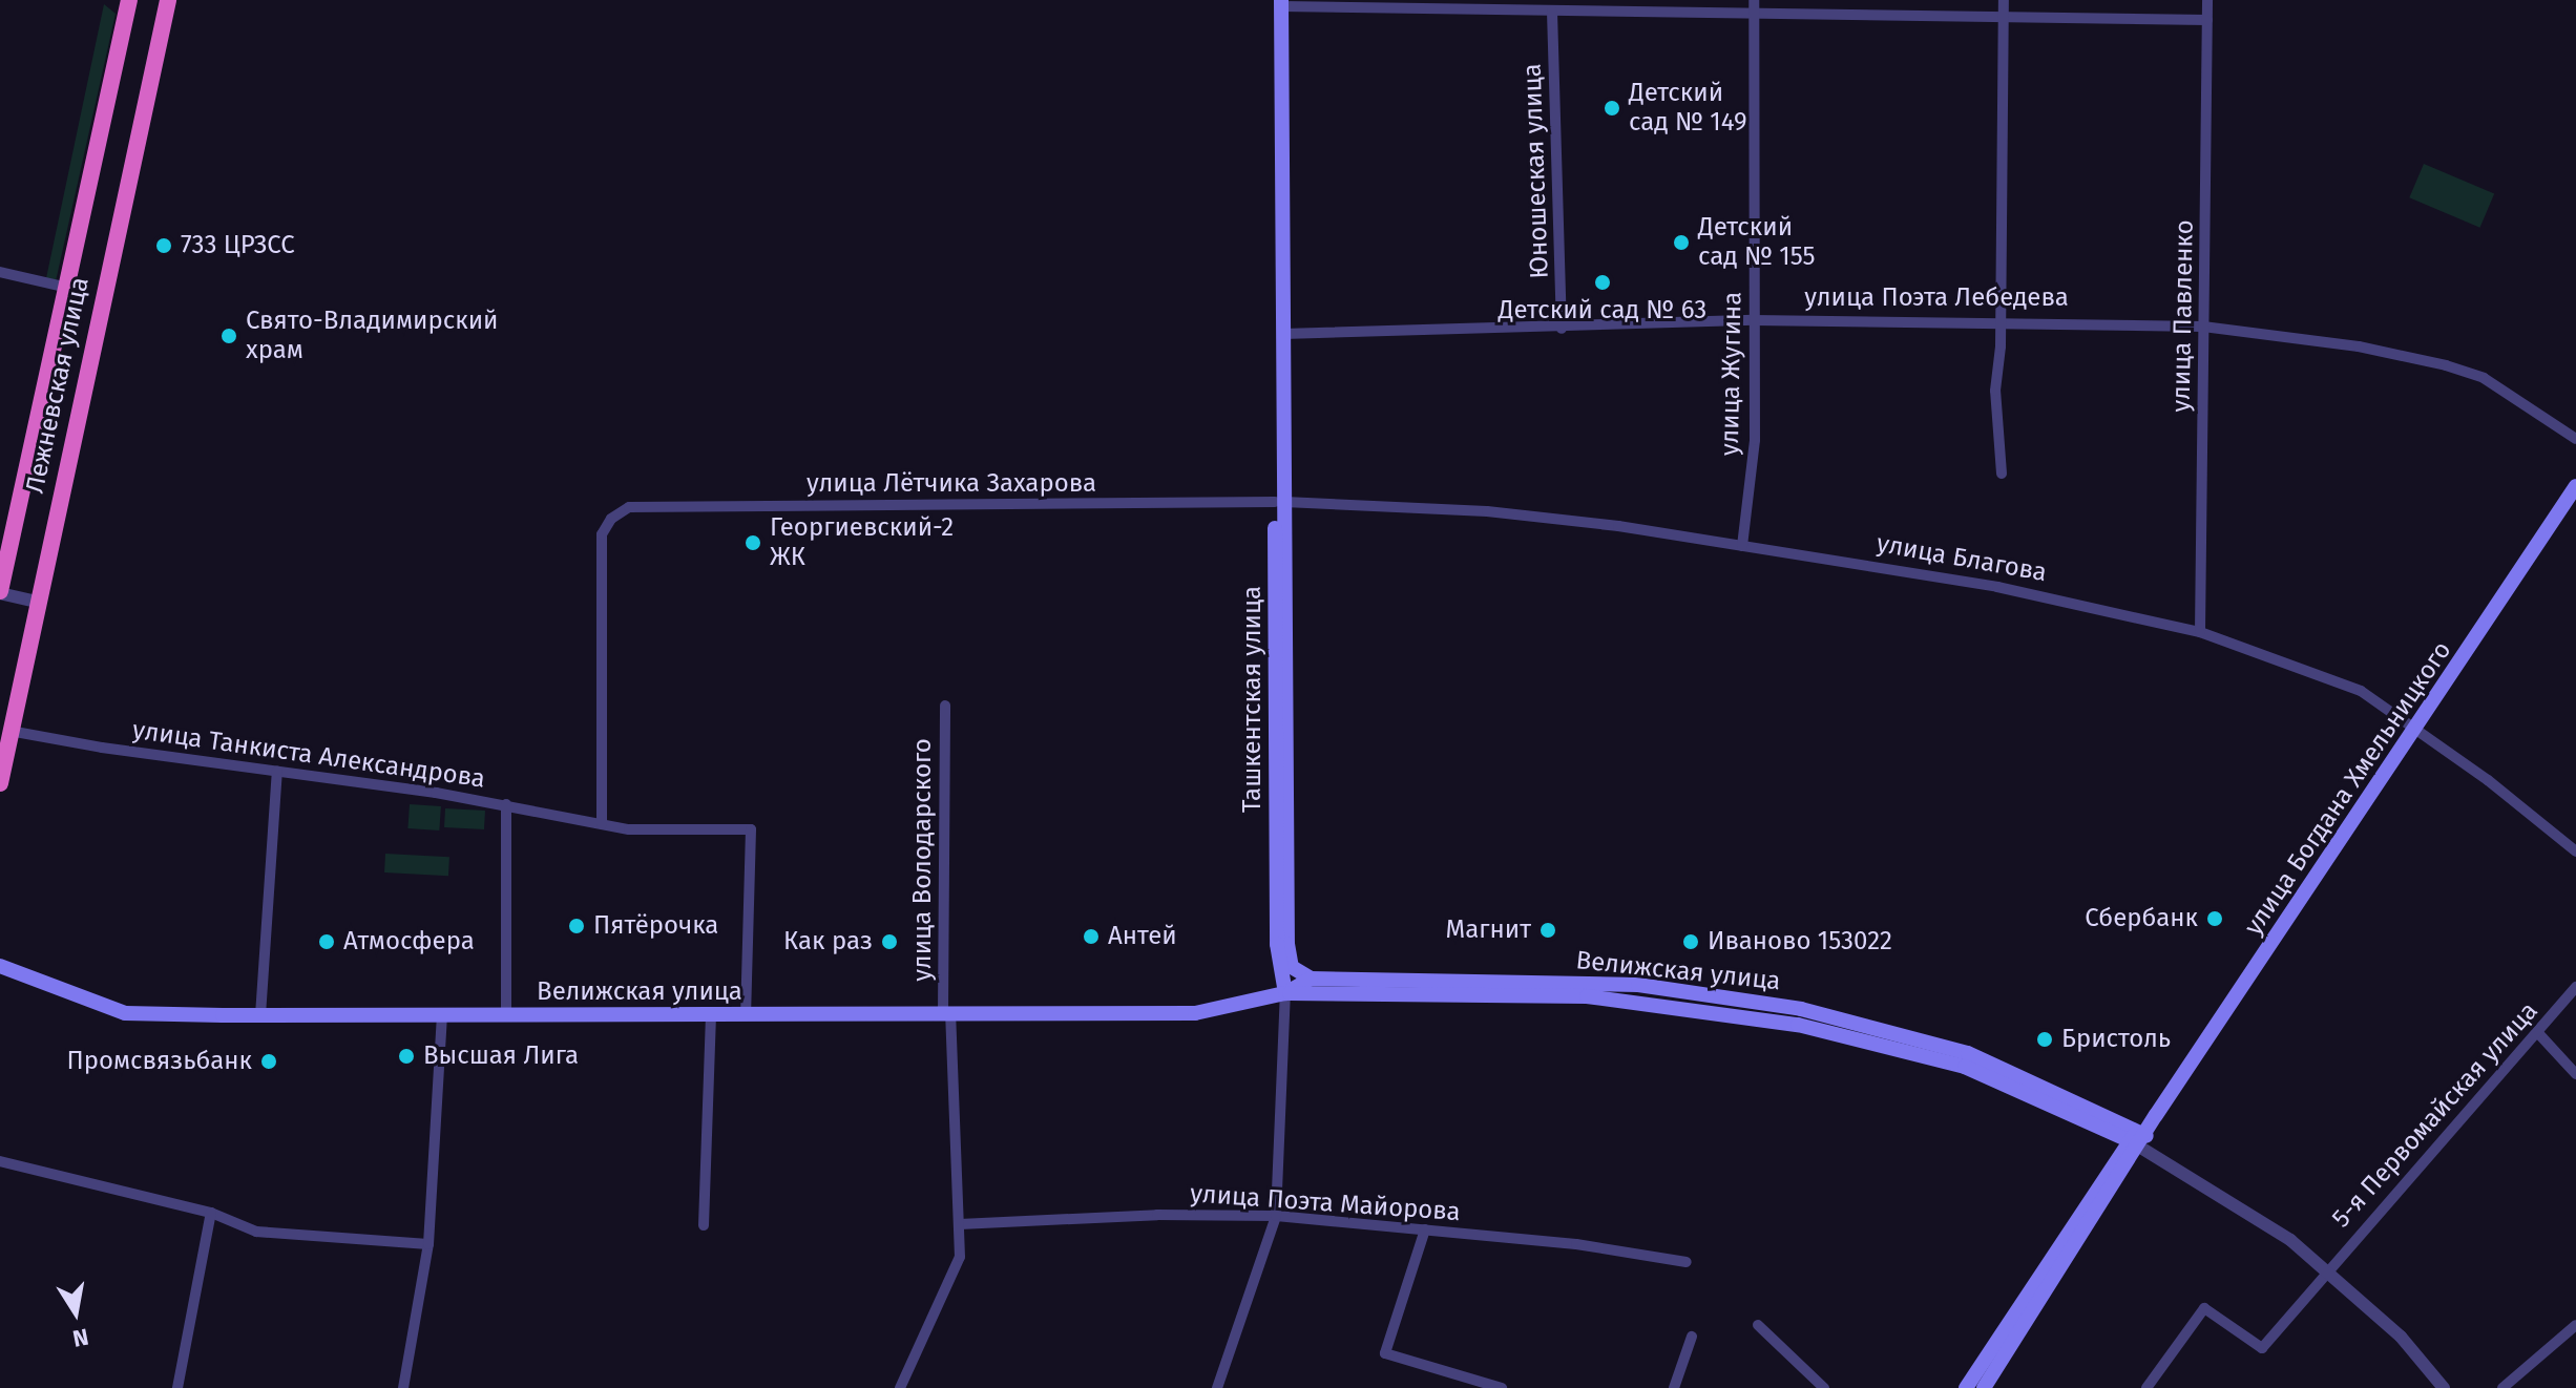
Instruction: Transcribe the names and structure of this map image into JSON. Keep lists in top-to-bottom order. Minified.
{"streets":{"highway":["Лежневская улица"],"main road":["Ташкентская улица","улица Богдана Хмельницкого","Велижская улица"],"street":["Юношеская улица","улица Поэта Лебедева","улица Павленко","улица Жугина","улица Лётчика Захарова","улица Благова","улица Танкиста Александрова","улица Володарского","5-я Первомайская улица","улица Поэта Майорова"]},"crossings":[["Юношеская улица","улица Поэта Лебедева"],["улица Поэта Лебедева","улица Павленко"],["улица Поэта Лебедева","улица Жугина"],["улица Поэта Лебедева","Ташкентская улица"],["улица Павленко","улица Благова"],["улица Жугина","улица Благова"],["Лежневская улица","улица Танкиста Александрова"],["улица Лётчика Захарова","улица Благова"],["улица Лётчика Захарова","Ташкентская улица"],["улица Лётчика Захарова","улица Танкиста Александрова"],["улица Благова","Ташкентская улица"],["улица Благова","улица Богдана Хмельницкого"],["Ташкентская улица","Велижская улица"],["Ташкентская улица","улица Поэта Майорова"],["улица Танкиста Александрова","Велижская улица"],["улица Богдана Хмельницкого","Велижская улица"],["улица Володарского","Велижская улица"],["улица Володарского","улица Поэта Майорова"]],"places":["Детский сад № 149","Детский сад № 155","733 ЦРЗСС","Детский сад № 63","Свято-Владимирский храм","Георгиевский-2 ЖК","Сбербанк","Пятёрочка","Магнит","Антей","Атмосфера","Как раз","Иваново 153022","Бристоль","Высшая Лига","Промсвязьбанк"],"north":"bottom"}
